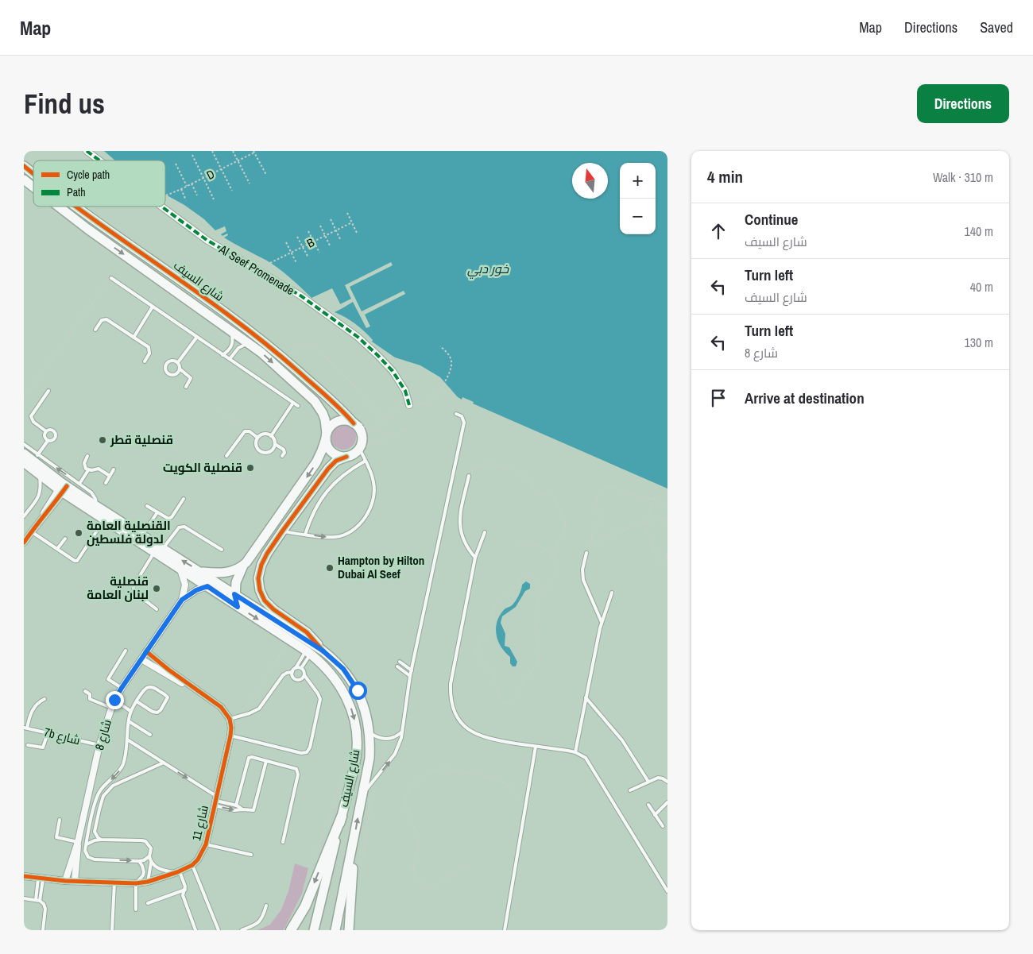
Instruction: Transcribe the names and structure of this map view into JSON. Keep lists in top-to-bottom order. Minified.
{"streets":{"main road":["شارع السيف"],"street":["Al Seef Promenade","شارع 8","شارع 11"],"lane":["7b شارع"],"path":["D","B"]},"crossings":[["شارع السيف","شارع 8"],["شارع 8","7b شارع"],["شارع 8","شارع 11"]],"water":["خور دبي"],"places":["قنصلية قطر","قنصلية الكويت","القنصلية العامة لدولة فلسطين","Hampton by Hilton Dubai Al Seef","قنصلية لبنان العامة"],"legend":["Cycle path","Path"],"north":"top","page":{"header":"Map","nav":["Map","Directions","Saved"],"buttons":"Directions","title":"Find us","heading":["4 min","Walk · 310 m"],"map_buttons":["+","−"],"list":[["Continue","شارع السيف","140 m"],["Turn left","شارع السيف","40 m"],["Turn left","شارع 8","130 m"],"Arrive at destination"]}}
